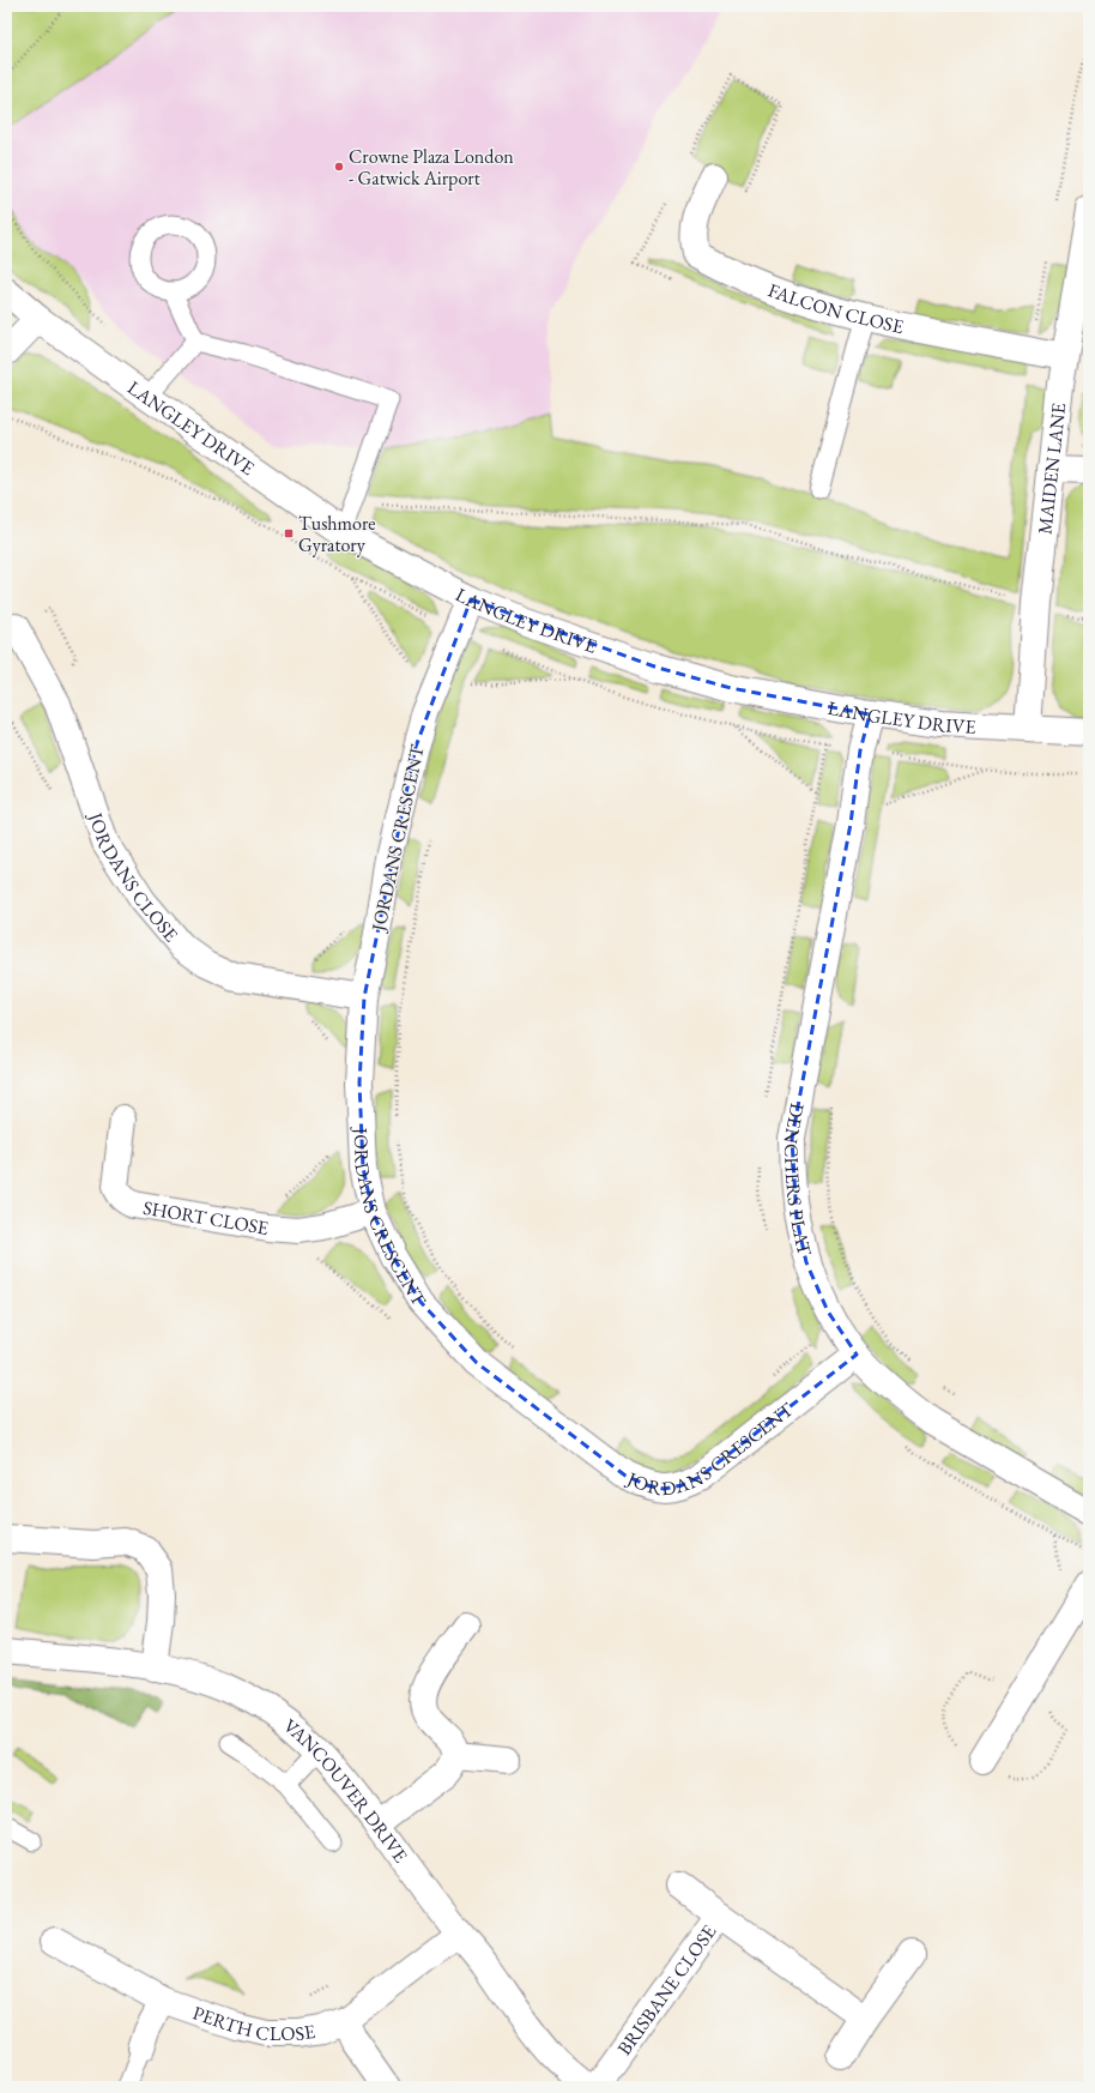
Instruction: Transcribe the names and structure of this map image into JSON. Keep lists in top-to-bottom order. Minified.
{"streets":{"street":["FALCON CLOSE","LANGLEY DRIVE","MAIDEN LANE","JORDANS CRESCENT","JORDANS CLOSE","DENCHERS PLAT","SHORT CLOSE","VANCOUVER DRIVE","BRISBANE CLOSE","PERTH CLOSE"]},"crossings":[["FALCON CLOSE","MAIDEN LANE"],["LANGLEY DRIVE","MAIDEN LANE"],["LANGLEY DRIVE","JORDANS CRESCENT"],["LANGLEY DRIVE","DENCHERS PLAT"],["JORDANS CRESCENT","JORDANS CLOSE"],["JORDANS CRESCENT","DENCHERS PLAT"],["JORDANS CRESCENT","SHORT CLOSE"],["VANCOUVER DRIVE","PERTH CLOSE"]],"places":{"other":["Crowne Plaza London - Gatwick Airport"],"transit":["Tushmore Gyratory"]}}
